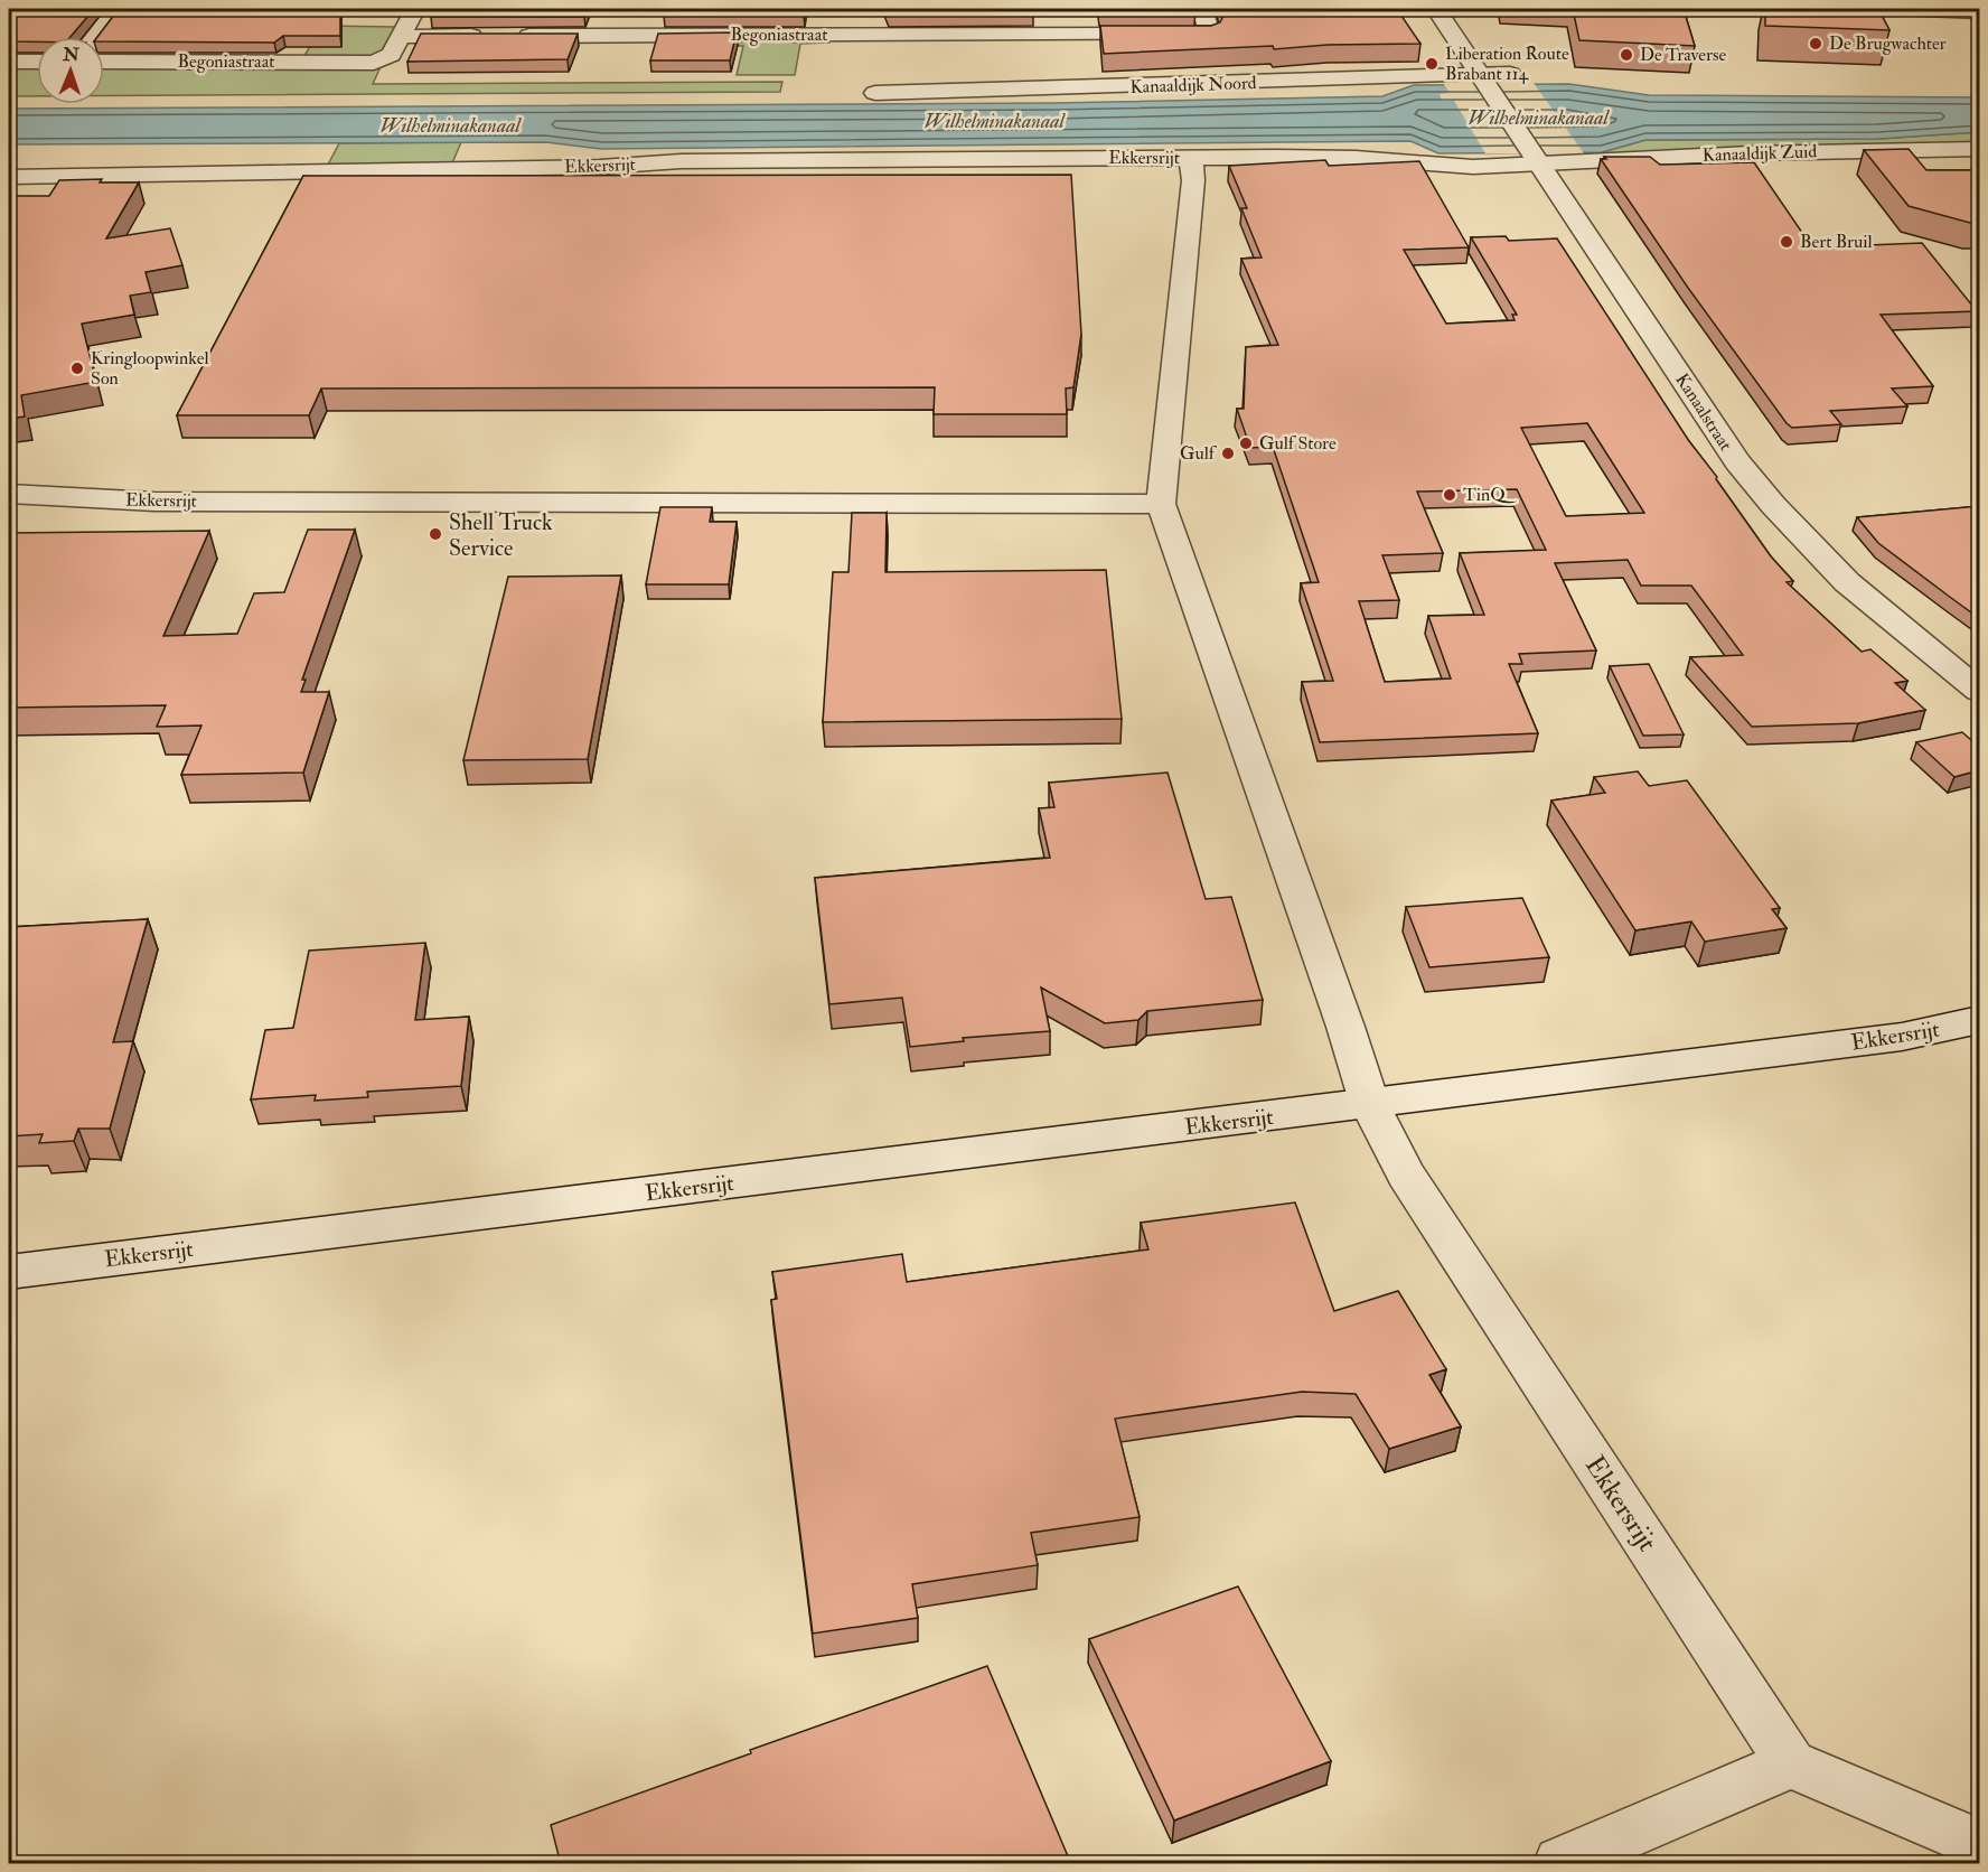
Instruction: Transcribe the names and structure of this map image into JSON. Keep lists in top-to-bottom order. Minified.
{"streets":{"street":["Begoniastraat","Kanaaldijk Noord","Kanaaldijk Zuid","Ekkersrijt","Kanaalstraat"]},"crossings":[["Kanaaldijk Noord","Kanaalstraat"],["Kanaaldijk Zuid","Ekkersrijt"],["Kanaaldijk Zuid","Kanaalstraat"],["Ekkersrijt","Kanaalstraat"]],"water":["Wilhelminakanaal"],"places":["De Brugwachter","De Traverse","Liberation Route Brabant 114","Bert Bruil","Kringloopwinkel Son","Gulf Store","Gulf","TinQ","Shell Truck Service"],"north":"top"}
